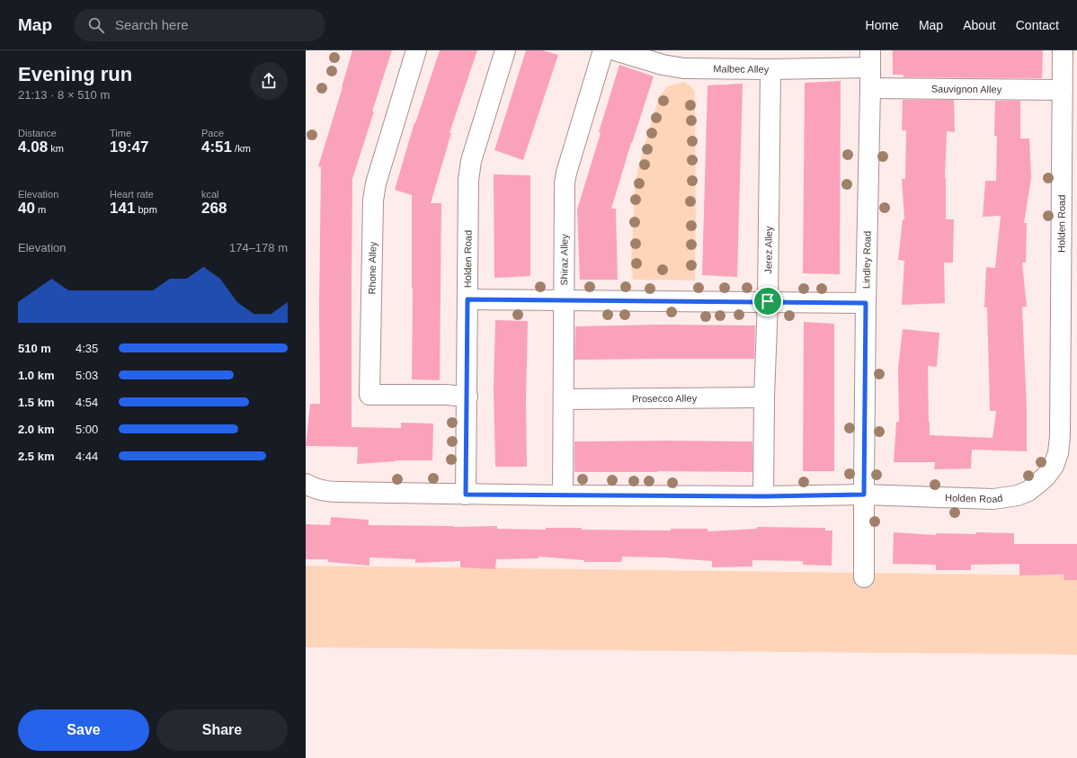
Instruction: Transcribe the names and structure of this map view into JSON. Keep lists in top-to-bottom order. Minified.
{"streets":{"street":["Malbec Alley","Sauvignon Alley","Holden Road","Jerez Alley","Shiraz Alley","Lindley Road","Rhone Alley","Prosecco Alley"]},"crossings":[["Malbec Alley","Jerez Alley"],["Malbec Alley","Lindley Road"],["Sauvignon Alley","Holden Road"],["Sauvignon Alley","Lindley Road"],["Holden Road","Jerez Alley"],["Holden Road","Shiraz Alley"],["Holden Road","Lindley Road"],["Holden Road","Rhone Alley"],["Jerez Alley","Prosecco Alley"],["Shiraz Alley","Prosecco Alley"]],"page":{"header":"Map","search":"Search here","nav":["Home","Map","About","Contact"],"heading":["Evening run","21:13 · 8 × 510 m"],"stats":[["Distance","4.08 km"],["Time","19:47"],["Pace","4:51 /km"],["Elevation","40 m"],["Heart rate","141 bpm"],["kcal","268"]],"chart":["Elevation","174–178 m"],"list":[{"name":"510 m","note":"4:35"},{"name":"1.0 km","note":"5:03"},{"name":"1.5 km","note":"4:54"},{"name":"2.0 km","note":"5:00"},{"name":"2.5 km","note":"4:44"}],"buttons":["Save","Share"]}}
